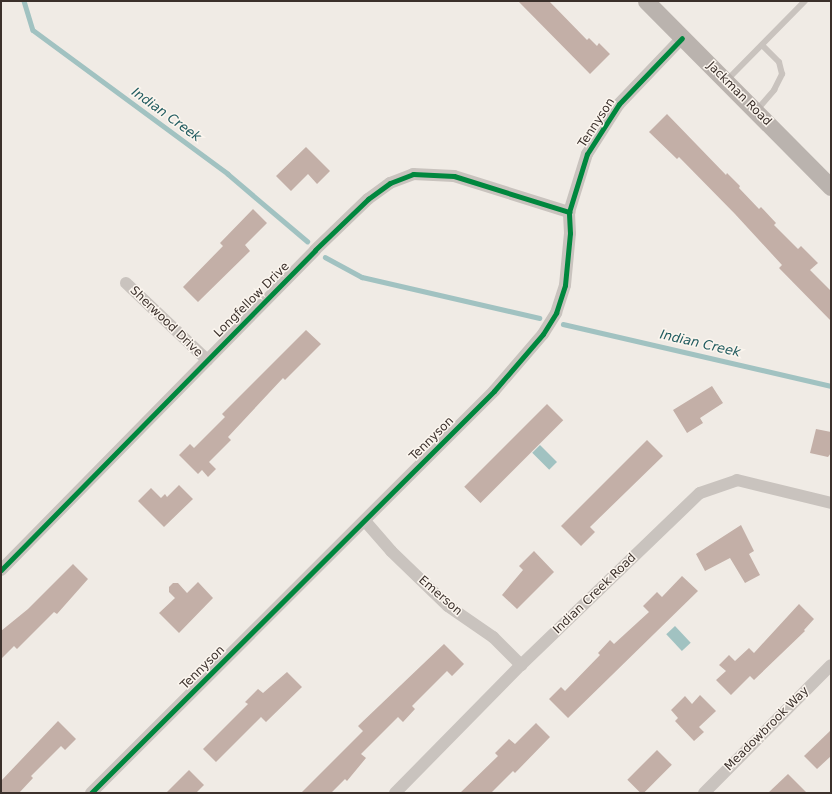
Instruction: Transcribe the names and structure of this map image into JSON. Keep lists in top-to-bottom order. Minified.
{"streets":{"street":["Jackman Road","Tennyson","Longfellow Drive","Sherwood Drive","Indian Creek Road","Emerson","Meadowbrook Way"]},"crossings":[["Jackman Road","Tennyson"],["Tennyson","Longfellow Drive"],["Tennyson","Emerson"],["Longfellow Drive","Sherwood Drive"],["Indian Creek Road","Emerson"]],"water":["Indian Creek"]}
